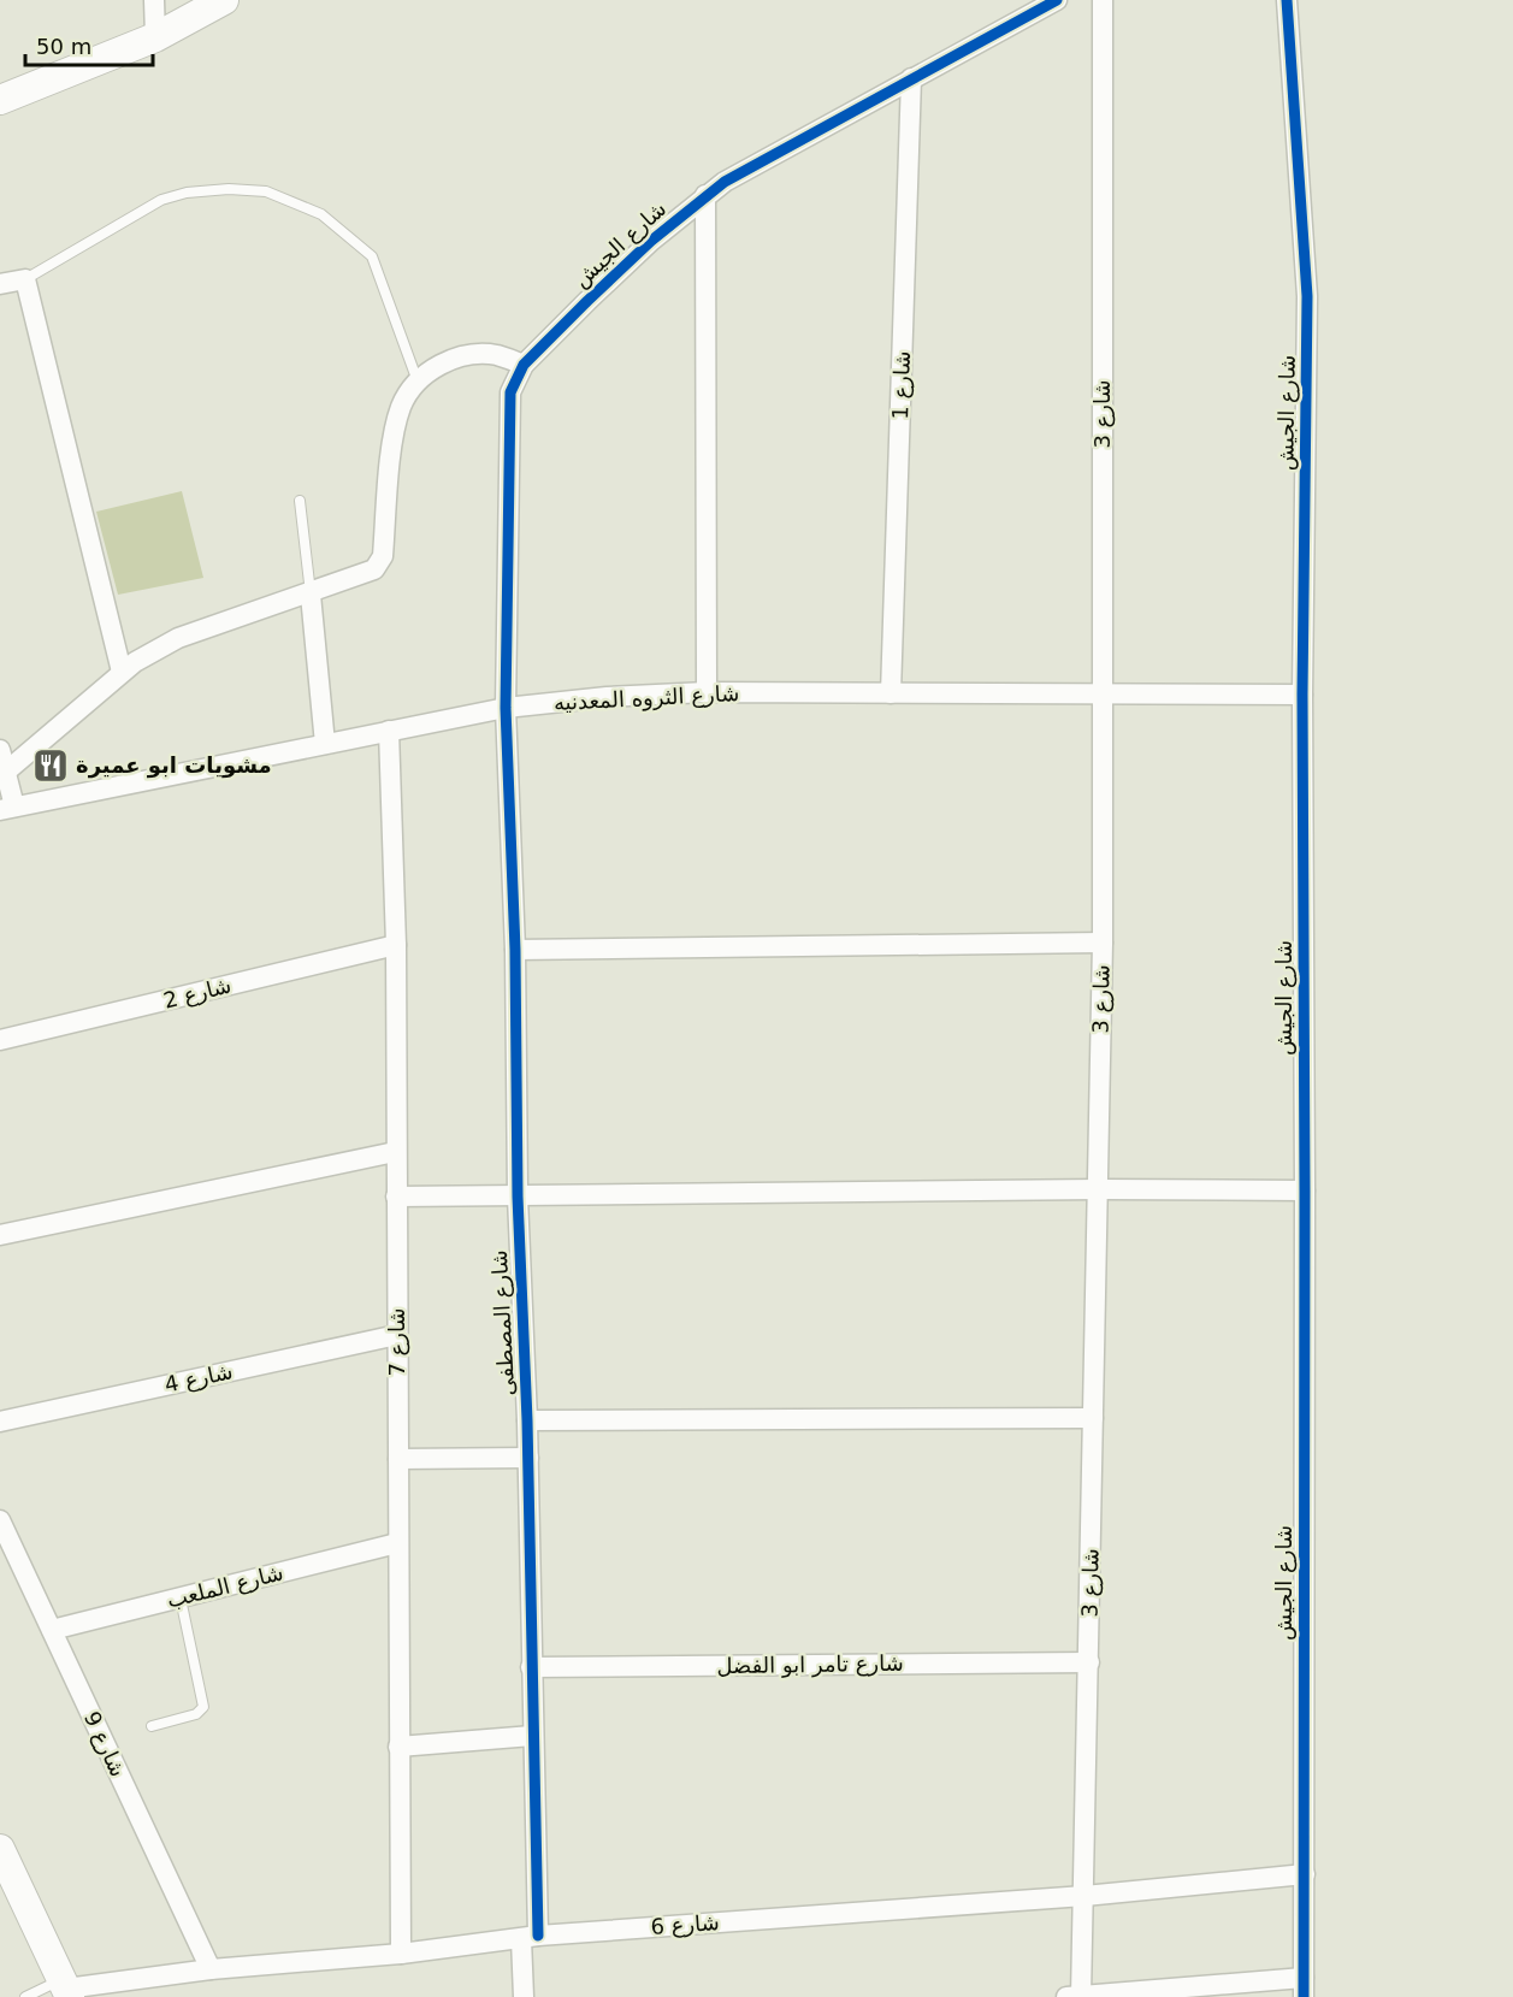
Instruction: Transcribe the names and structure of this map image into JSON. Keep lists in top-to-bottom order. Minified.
{"streets":{"street":["شارع الجيش","شارع 1","شارع 3","شارع الثروه المعدنيه","شارع 2","شارع المصطفى","شارع 7","شارع 4","شارع الملعب","شارع تامر ابو الفضل","شارع 9","شارع 6"]},"crossings":[["شارع الجيش","شارع 1"],["شارع الجيش","شارع الثروه المعدنيه"],["شارع الجيش","شارع المصطفى"],["شارع الجيش","شارع 6"],["شارع 1","شارع الثروه المعدنيه"],["شارع 3","شارع الثروه المعدنيه"],["شارع 3","شارع تامر ابو الفضل"],["شارع 3","شارع 6"],["شارع الثروه المعدنيه","شارع المصطفى"],["شارع الثروه المعدنيه","شارع 7"],["شارع 2","شارع 7"],["شارع المصطفى","شارع تامر ابو الفضل"],["شارع المصطفى","شارع 6"],["شارع 7","شارع 4"],["شارع 7","شارع الملعب"],["شارع 7","شارع 6"],["شارع الملعب","شارع 9"],["شارع 9","شارع 6"]],"places":{"restaurant":["مشويات ابو عميرة"]},"scale_bar":"50 m"}
